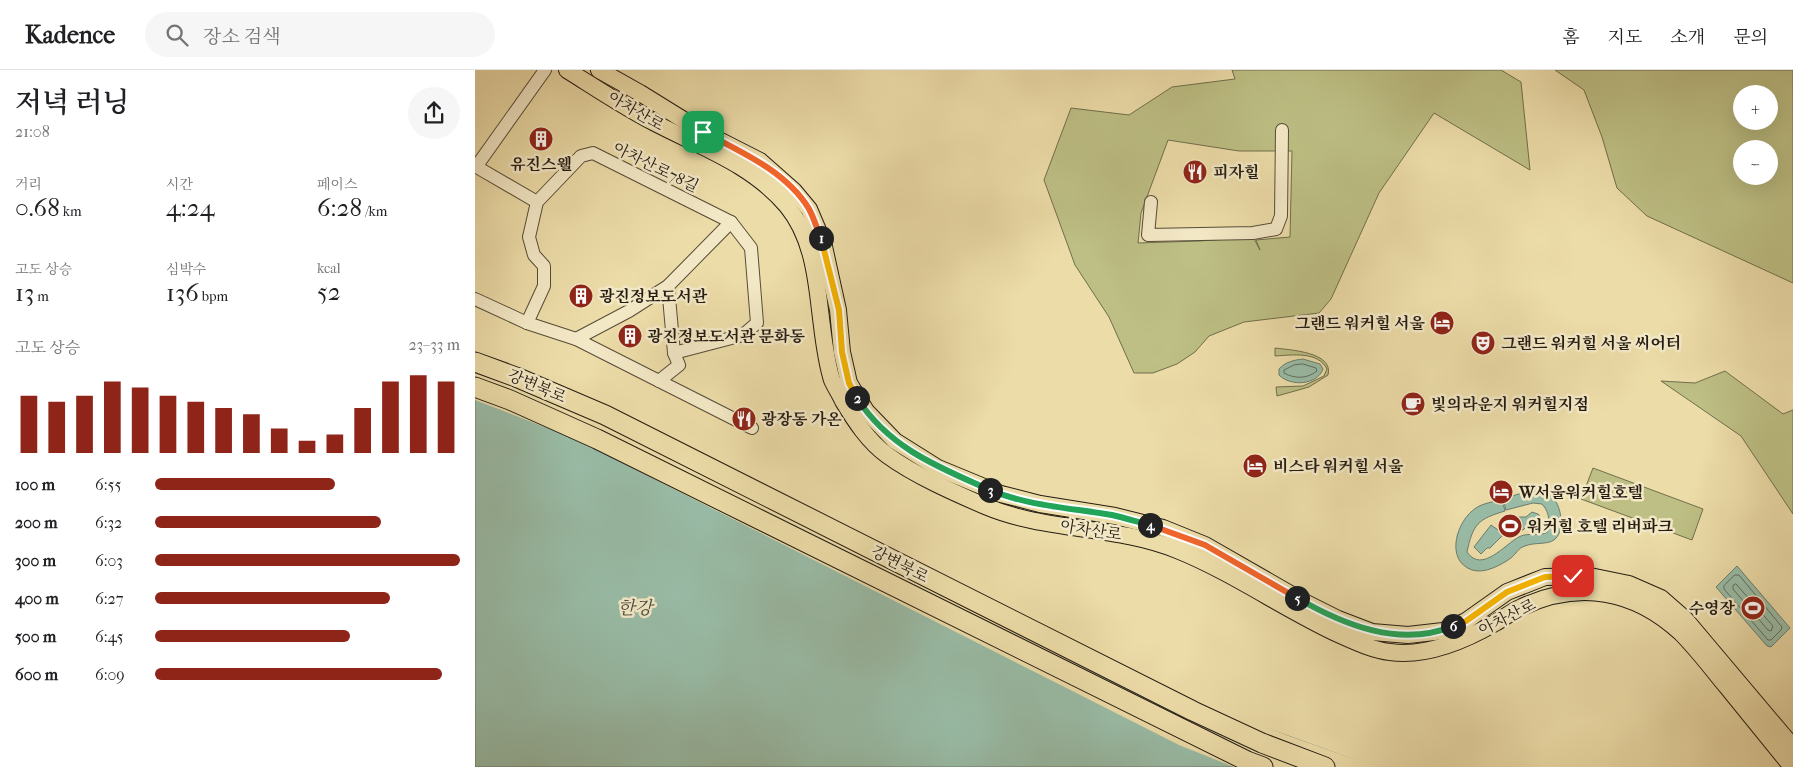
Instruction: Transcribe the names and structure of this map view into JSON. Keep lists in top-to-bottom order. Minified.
{"streets":{"highway":["강변북로"],"main road":["아차산로"],"street":["아차산로78길"]},"water":["한강"],"places":{"building":["유진스웰","광진정보도서관","광진정보도서관 문화동"],"restaurant":["피자힐","광장동 가온"],"hotel":["그랜드 워커힐 서울","비스타 워커힐 서울","W서울워커힐호텔"],"theatre":["그랜드 워커힐 서울 씨어터"],"cafe":["빛의라운지 워커힐지점"],"sports":["워커힐 호텔 리버파크","수영장"]},"page":{"header":"Kadence","search":"장소 검색","nav":["홈","지도","소개","문의"],"heading":["저녁 러닝","21:08"],"map_buttons":["+","−"],"stats":[["거리","0.68 km"],["시간","4:24"],["페이스","6:28 /km"],["고도 상승","13 m"],["심박수","136 bpm"],["kcal","52"]],"pins":["1","2","3","4","5","6"],"chart":["고도 상승","23–33 m"],"list":[{"name":"100 m","note":"6:55"},{"name":"200 m","note":"6:32"},{"name":"300 m","note":"6:03"},{"name":"400 m","note":"6:27"},{"name":"500 m","note":"6:45"},{"name":"600 m","note":"6:09"}]}}
